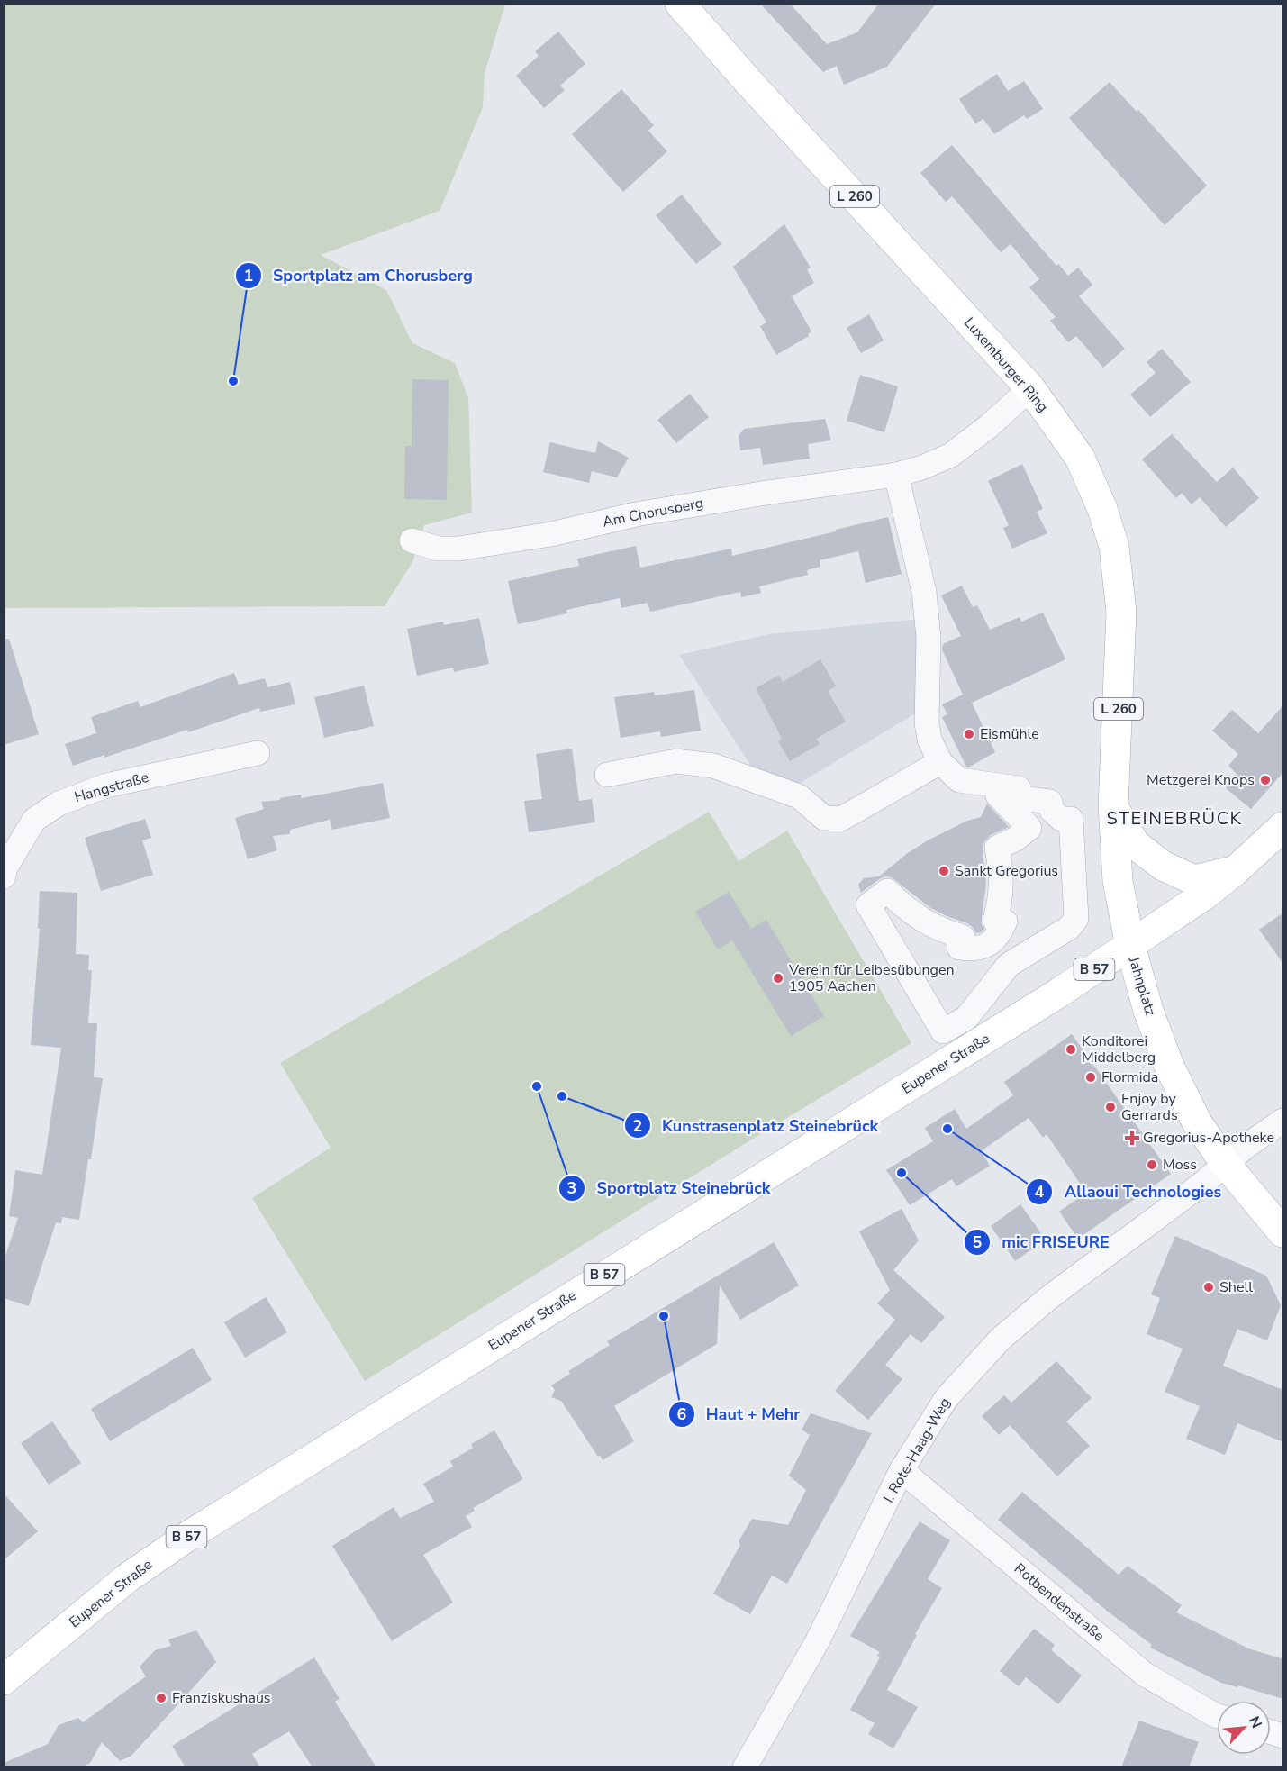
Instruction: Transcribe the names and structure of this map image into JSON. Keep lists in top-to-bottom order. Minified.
{"streets":{"main road":["L 260","Luxemburger Ring","B 57","Jahnplatz","Eupener Straße"],"street":["Am Chorusberg","Hangstraße","I. Rote-Haag-Weg","Rotbendenstraße"]},"crossings":[["L 260","Jahnplatz"],["L 260","I. Rote-Haag-Weg"],["Luxemburger Ring","Am Chorusberg"],["Luxemburger Ring","B 57"],["Luxemburger Ring","Jahnplatz"],["Luxemburger Ring","Eupener Straße"],["B 57","Eupener Straße"],["Jahnplatz","Eupener Straße"],["Jahnplatz","I. Rote-Haag-Weg"],["I. Rote-Haag-Weg","Rotbendenstraße"]],"districts":["STEINEBRÜCK"],"places":{"other":["Sportplatz am Chorusberg","Eismühle","Metzgerei Knops","Sankt Gregorius","Verein für Leibesübungen 1905 Aachen","Konditorei Middelberg","Flormida","Sportplatz Steinebrück","Kunstrasenplatz Steinebrück","Enjoy by Gerrards","Allaoui Technologies","Moss","mic FRISEURE","Shell","Haut + Mehr","Franziskushaus"],"health":["Gregorius-Apotheke"]},"north":"top right"}
